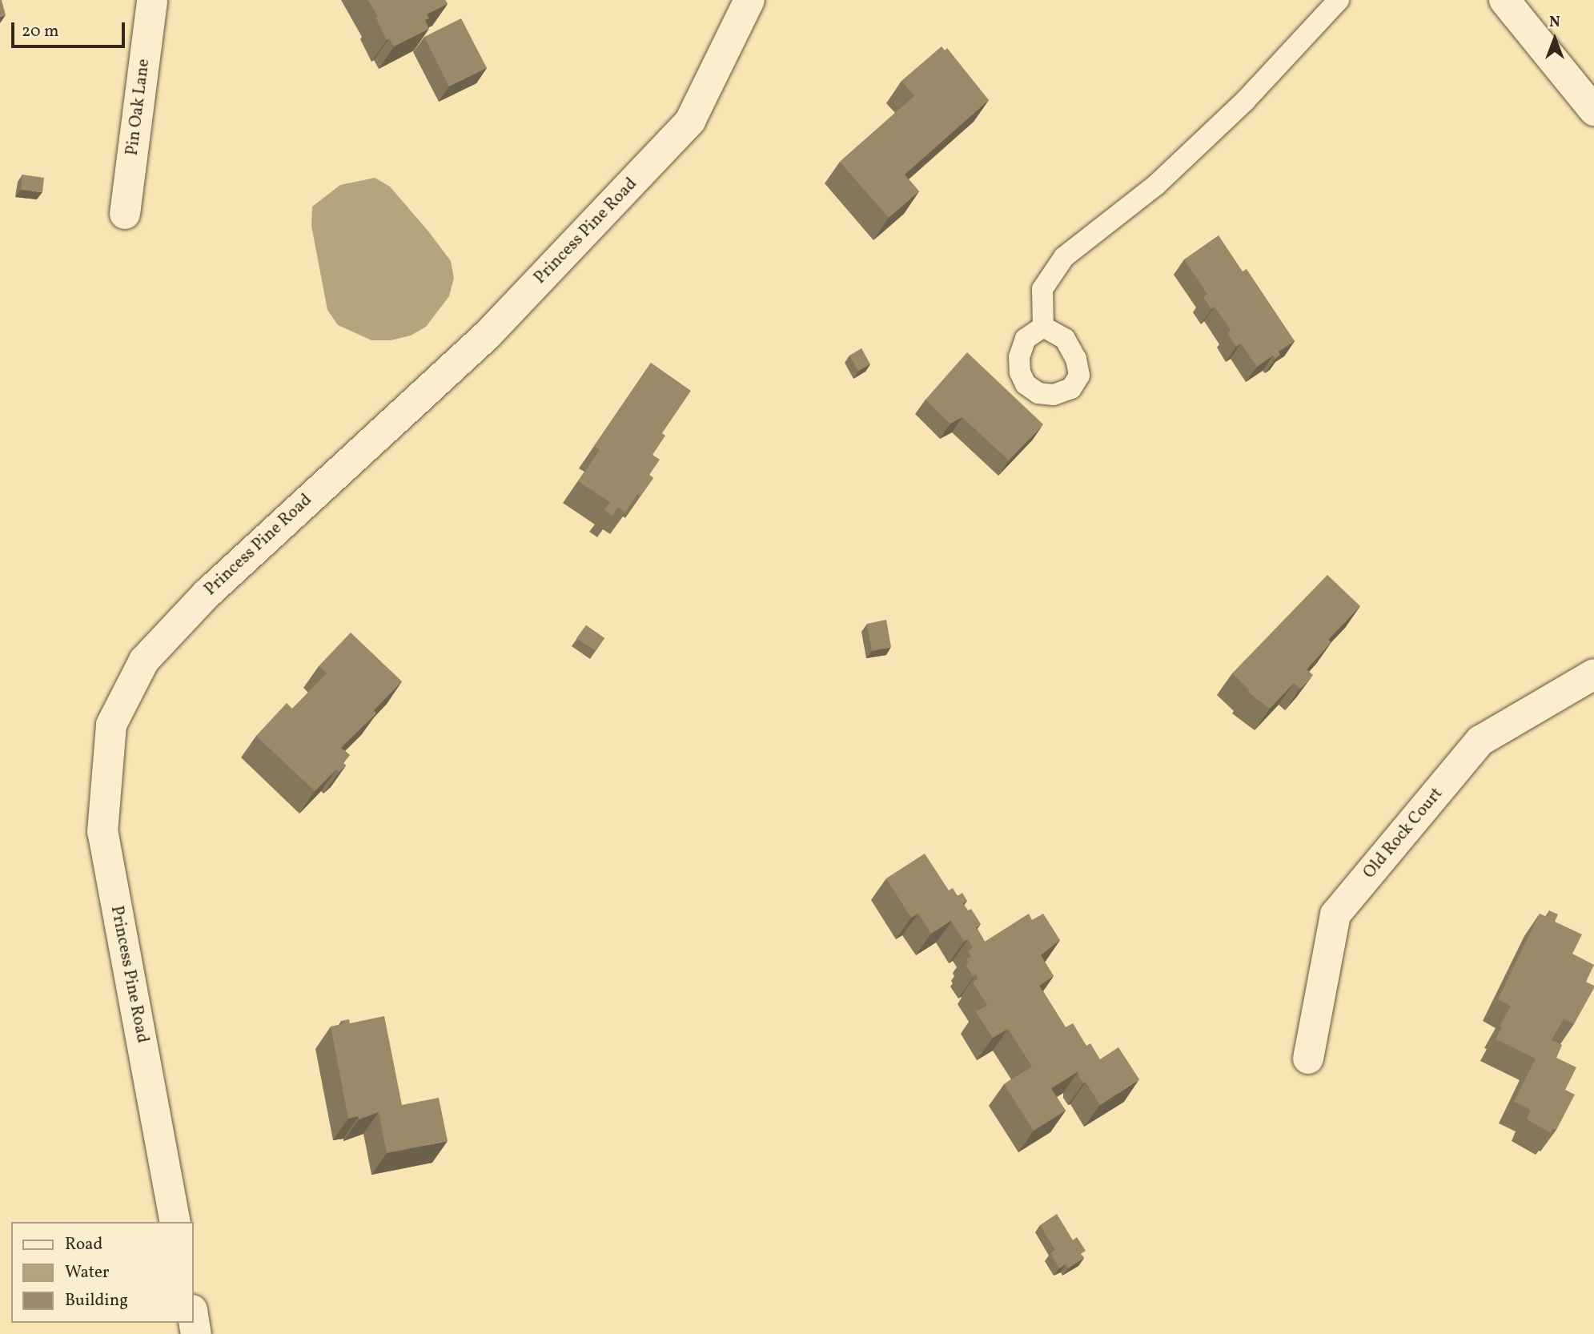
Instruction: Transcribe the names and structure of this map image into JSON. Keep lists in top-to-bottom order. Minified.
{"streets":{"street":["Pin Oak Lane","Princess Pine Road","Old Rock Court"]},"legend":["Road","Water","Building"],"scale_bar":"20 m","north":"top"}
